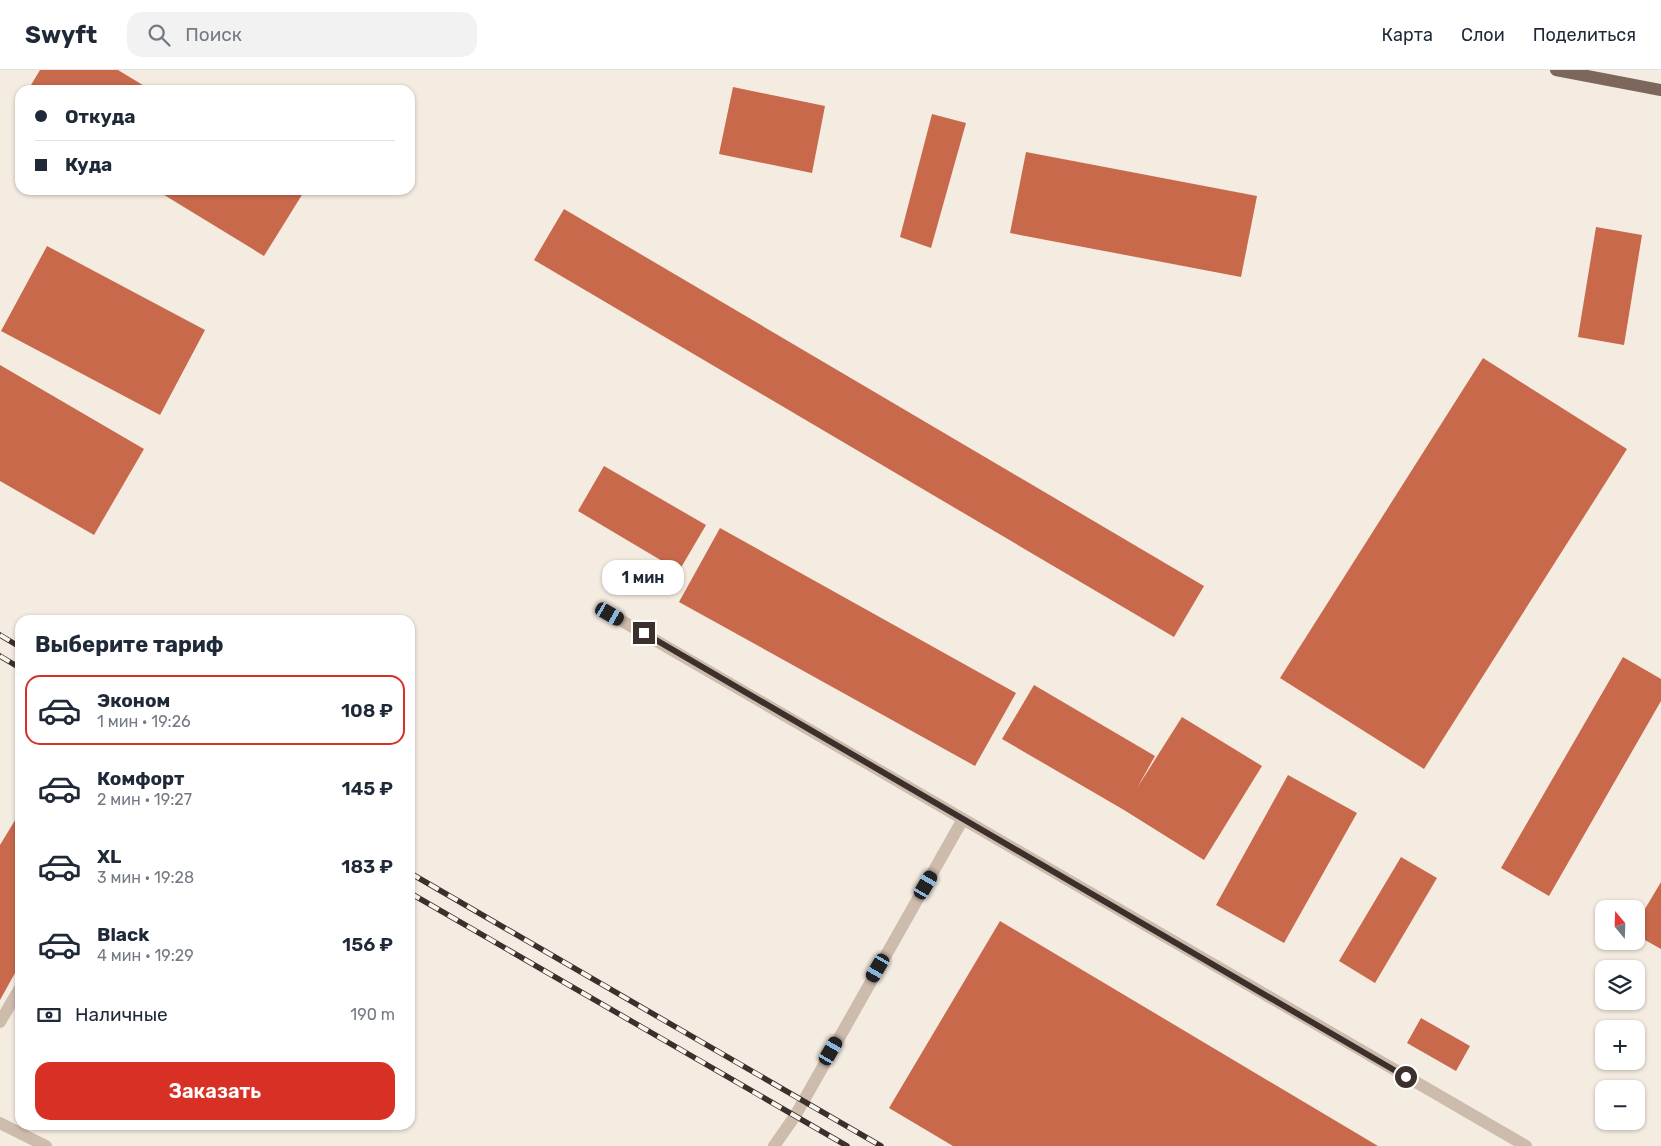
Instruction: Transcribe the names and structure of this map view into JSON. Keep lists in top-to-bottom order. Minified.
{"north":"top","page":{"header":"Swyft","search":"Поиск","nav":["Карта","Слои","Поделиться"],"banner":["Откуда","Куда"],"bubble":"1 мин","heading":"Выберите тариф","list":[{"name":"Эконом","note":"1 мин · 19:26","value":"108 ₽"},{"name":"Комфорт","note":"2 мин · 19:27","value":"145 ₽"},{"name":"XL","note":"3 мин · 19:28","value":"183 ₽"},{"name":"Black","note":"4 мин · 19:29","value":"156 ₽"}],"map_buttons":["+","−"],"pay":["Наличные","190 m"],"buttons":"Заказать"}}
